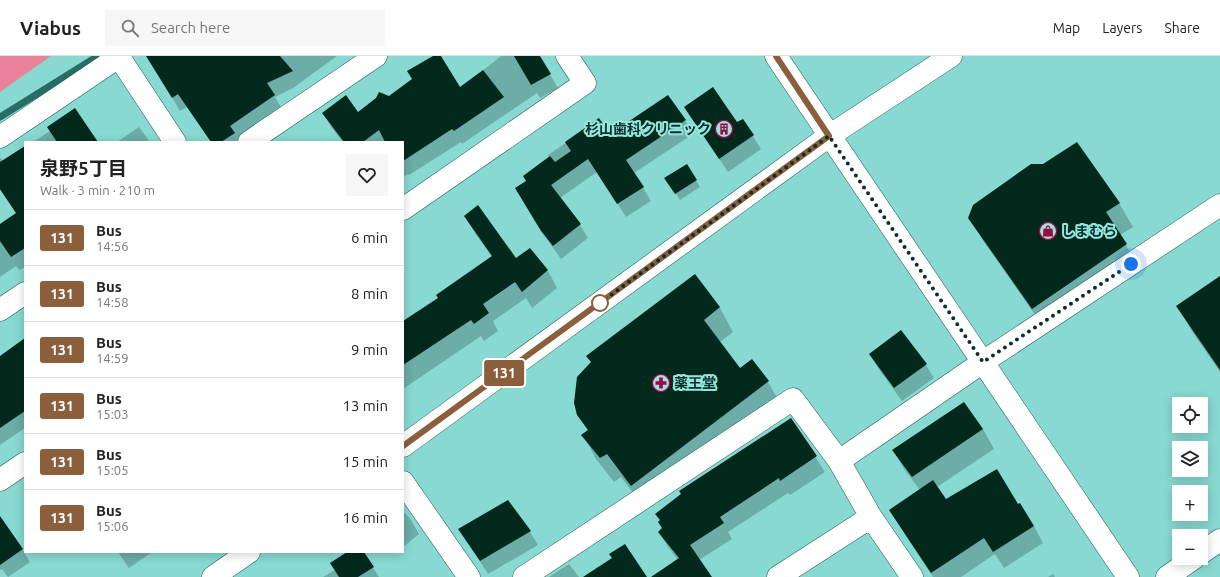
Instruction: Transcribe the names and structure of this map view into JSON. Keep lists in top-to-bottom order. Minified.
{"places":{"building":["杉山歯科クリニック"],"shop":["しまむら"],"pharmacy":["薬王堂"]},"lines":["bus line 131"],"page":{"header":"Viabus","search":"Search here","nav":["Map","Layers","Share"],"on_map":"131","heading":["泉野5丁目","Walk · 3 min · 210 m"],"list":[{"mark":"131","name":"Bus","note":"14:56","value":"6 min"},{"mark":"131","name":"Bus","note":"14:58","value":"8 min"},{"mark":"131","name":"Bus","note":"14:59","value":"9 min"},{"mark":"131","name":"Bus","note":"15:03","value":"13 min"},{"mark":"131","name":"Bus","note":"15:05","value":"15 min"},{"mark":"131","name":"Bus","note":"15:06","value":"16 min"}],"map_buttons":["+","−"]}}
